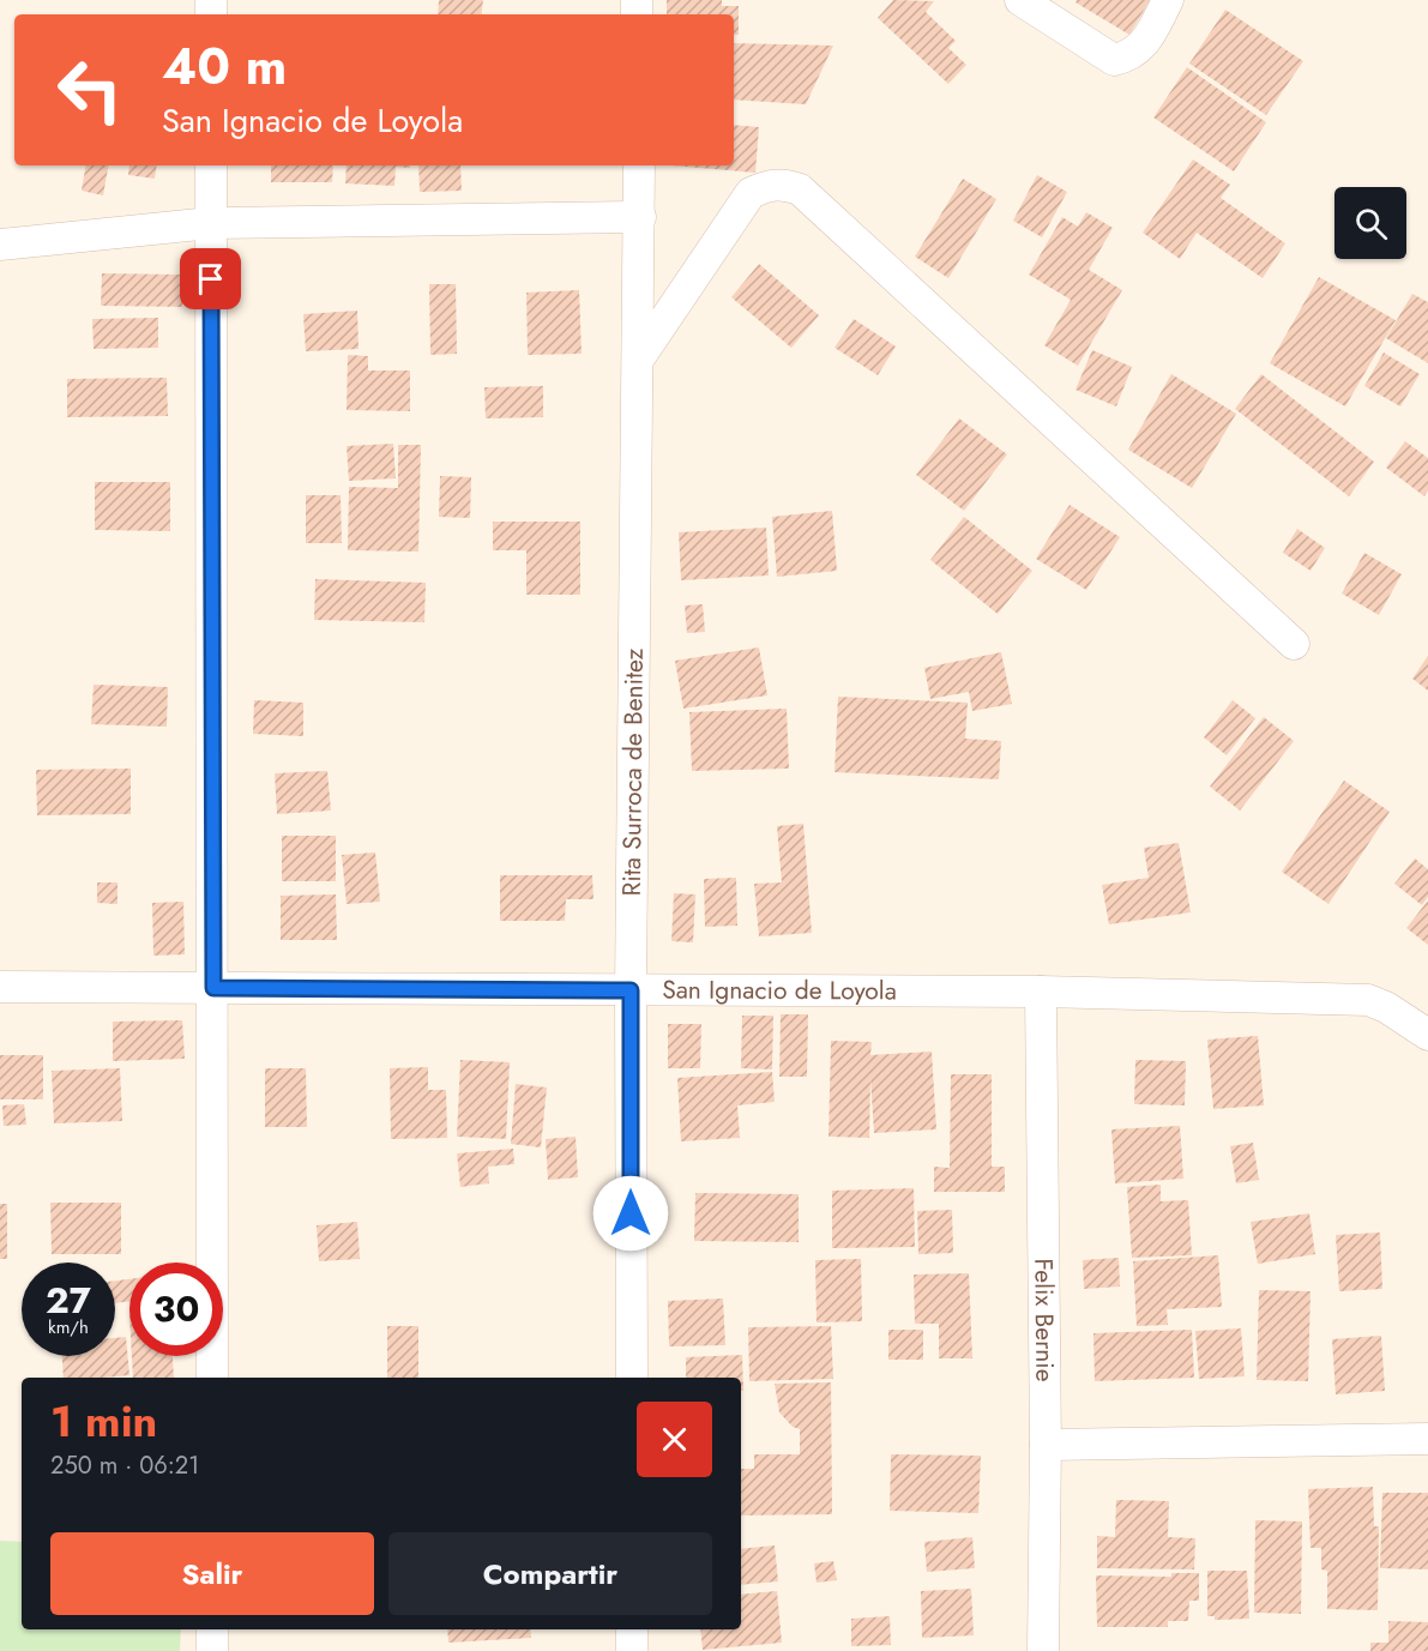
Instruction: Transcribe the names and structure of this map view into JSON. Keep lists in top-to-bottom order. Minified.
{"streets":{"street":["Rita Surroca de Benitez","San Ignacio de Loyola","Felix Bernie"]},"crossings":[["Rita Surroca de Benitez","San Ignacio de Loyola"],["San Ignacio de Loyola","Felix Bernie"]],"page":{"turn":["40 m","San Ignacio de Loyola"],"speed":"27 km/h","limit":"30","heading":["1 min","250 m · 06:21"],"buttons":["Salir","Compartir"]}}
